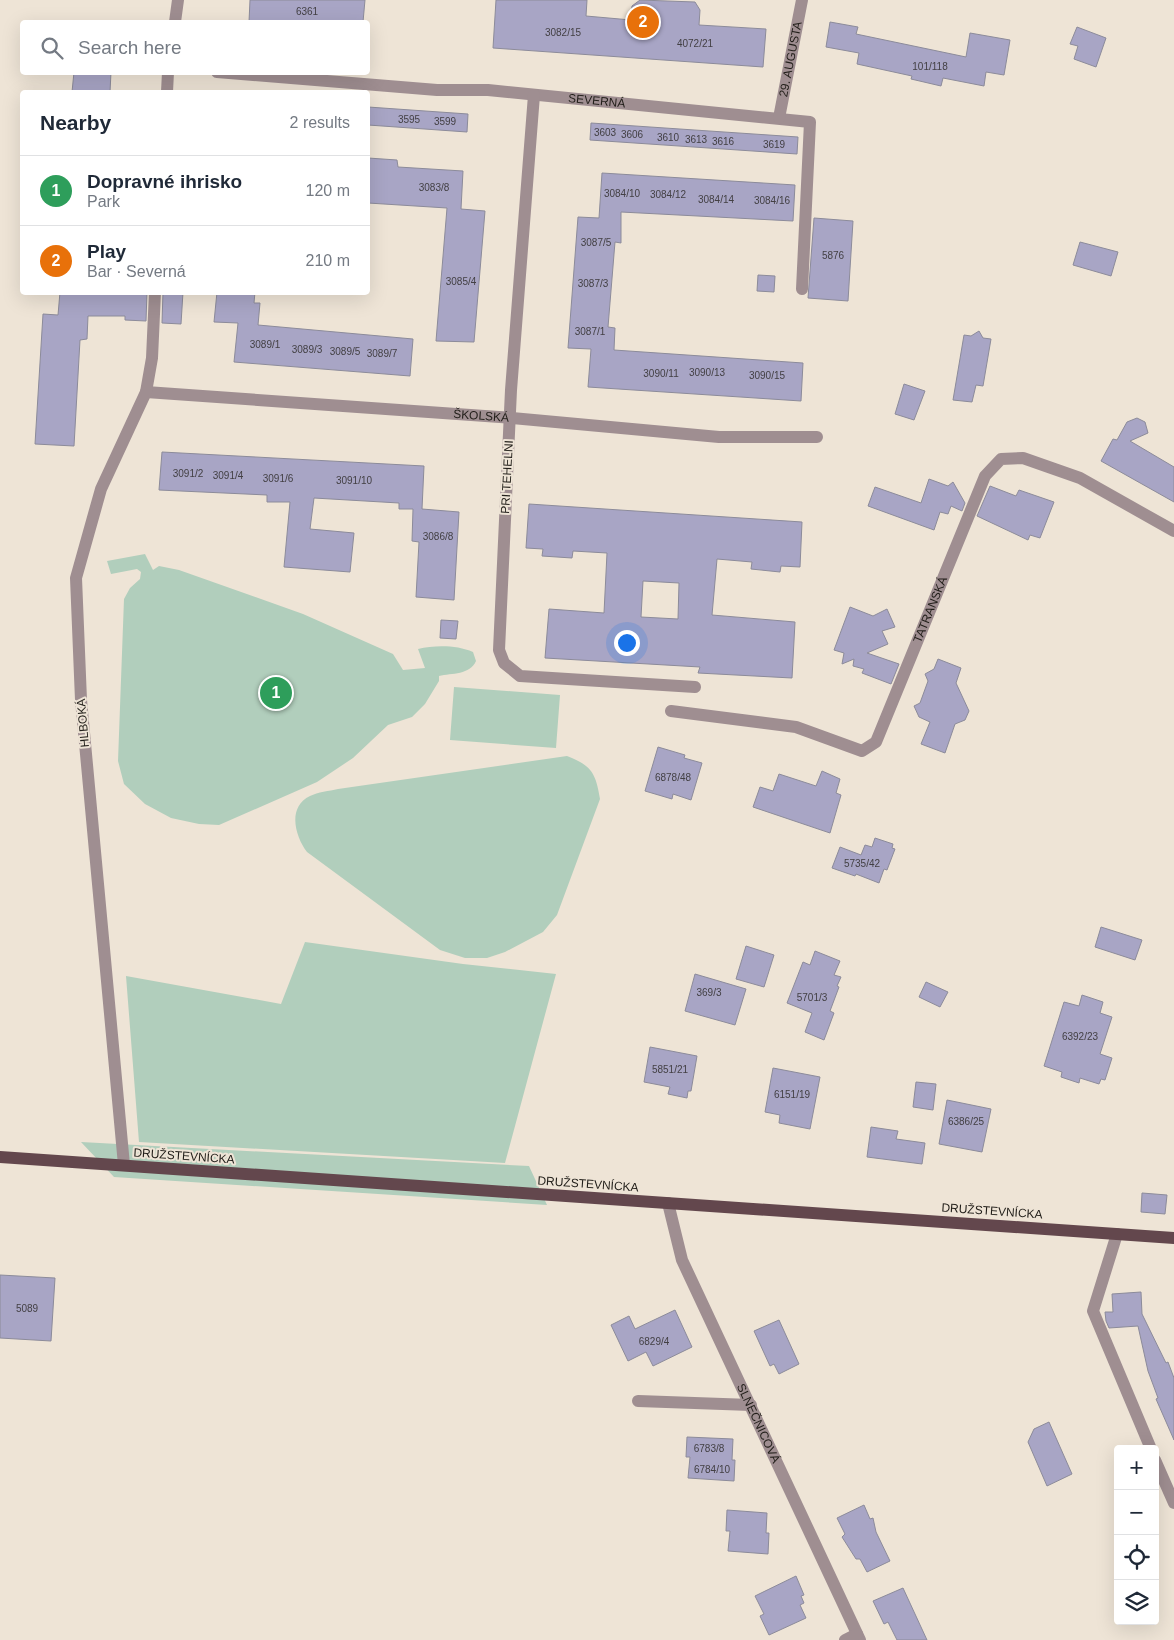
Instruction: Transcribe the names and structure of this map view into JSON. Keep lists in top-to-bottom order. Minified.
{"streets":{"main road":["DRUŽSTEVNÍCKA"],"street":["29. AUGUSTA","SEVERNÁ","ŠKOLSKÁ","PRI TEHELNI","TATRANSKÁ","HLBOKÁ","SLNEČNICOVÁ"]},"crossings":[["29. AUGUSTA","SEVERNÁ"],["SEVERNÁ","PRI TEHELNI"],["ŠKOLSKÁ","PRI TEHELNI"],["ŠKOLSKÁ","HLBOKÁ"],["HLBOKÁ","DRUŽSTEVNÍCKA"],["DRUŽSTEVNÍCKA","SLNEČNICOVÁ"]],"house_numbers":["6361","3082/15","4072/21","101/118","3595","3599","3603","3606","3610","3613","3616","3619","3083/8","3084/10","3084/12","3084/14","3084/16","3087/5","5876","3085/4","3087/3","3087/1","3089/1","3089/3","3089/5","3089/7","3090/13","3090/11","3090/15","3091/2","3091/4","3091/6","3091/10","3086/8","6878/48","5735/42","369/3","5701/3","6392/23","5851/21","6151/19","6386/25","5089","6829/4","6783/8","6784/10"],"page":{"pins":["2","1"],"search":"Search here","heading":["Nearby","2 results"],"list":[{"mark":"1","name":"Dopravné ihrisko","note":"Park","value":"120 m"},{"mark":"2","name":"Play","note":"Bar · Severná","value":"210 m"}],"map_buttons":["+","−"]}}
